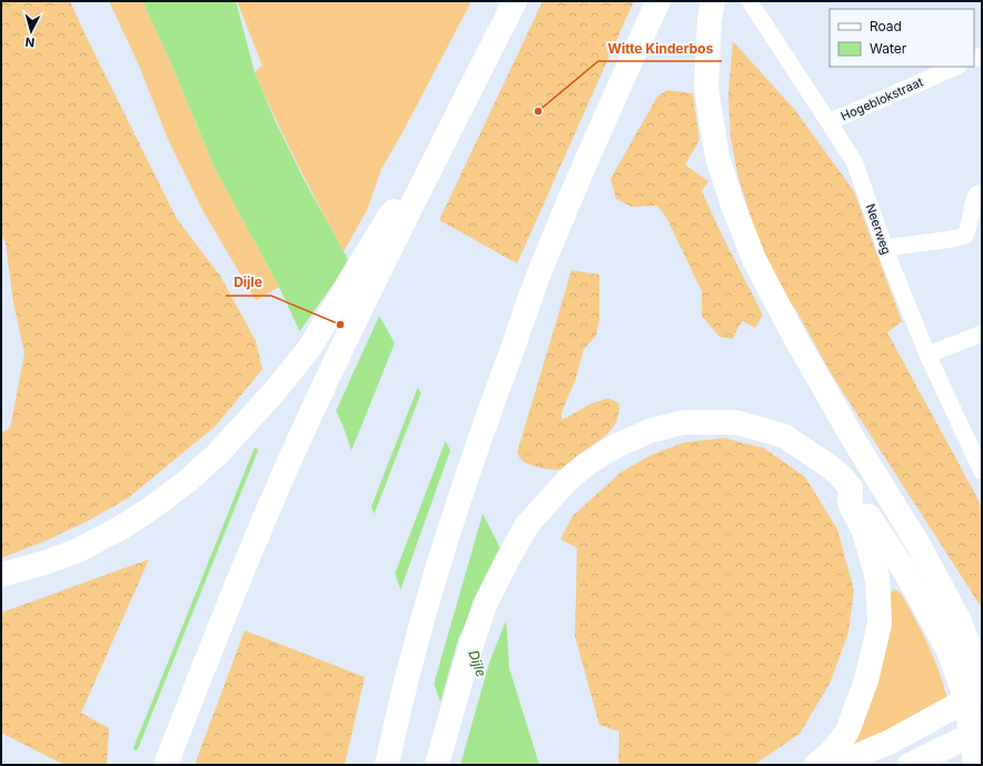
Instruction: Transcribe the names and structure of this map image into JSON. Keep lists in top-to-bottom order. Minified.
{"streets":{"street":["Hogeblokstraat","Neerweg"]},"crossings":[["Hogeblokstraat","Neerweg"]],"water":["Dijle"],"places":["Witte Kinderbos","Dijle"],"legend":["Road","Water"],"north":"bottom"}
